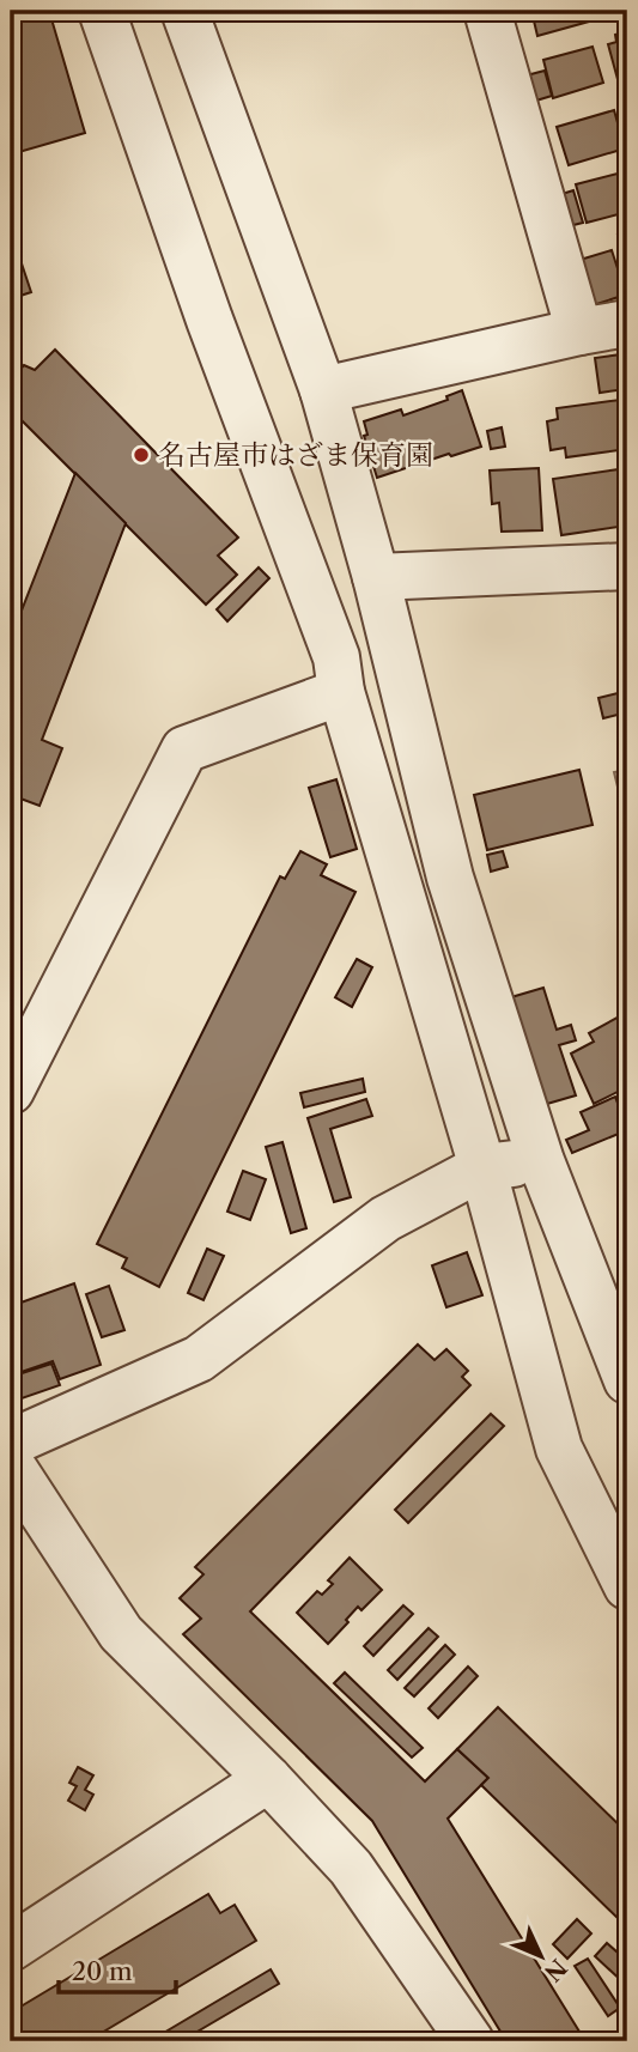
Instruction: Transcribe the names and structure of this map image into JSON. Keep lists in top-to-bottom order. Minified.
{"places":["名古屋市はざま保育園"],"scale_bar":"20 m","north":"bottom right"}
